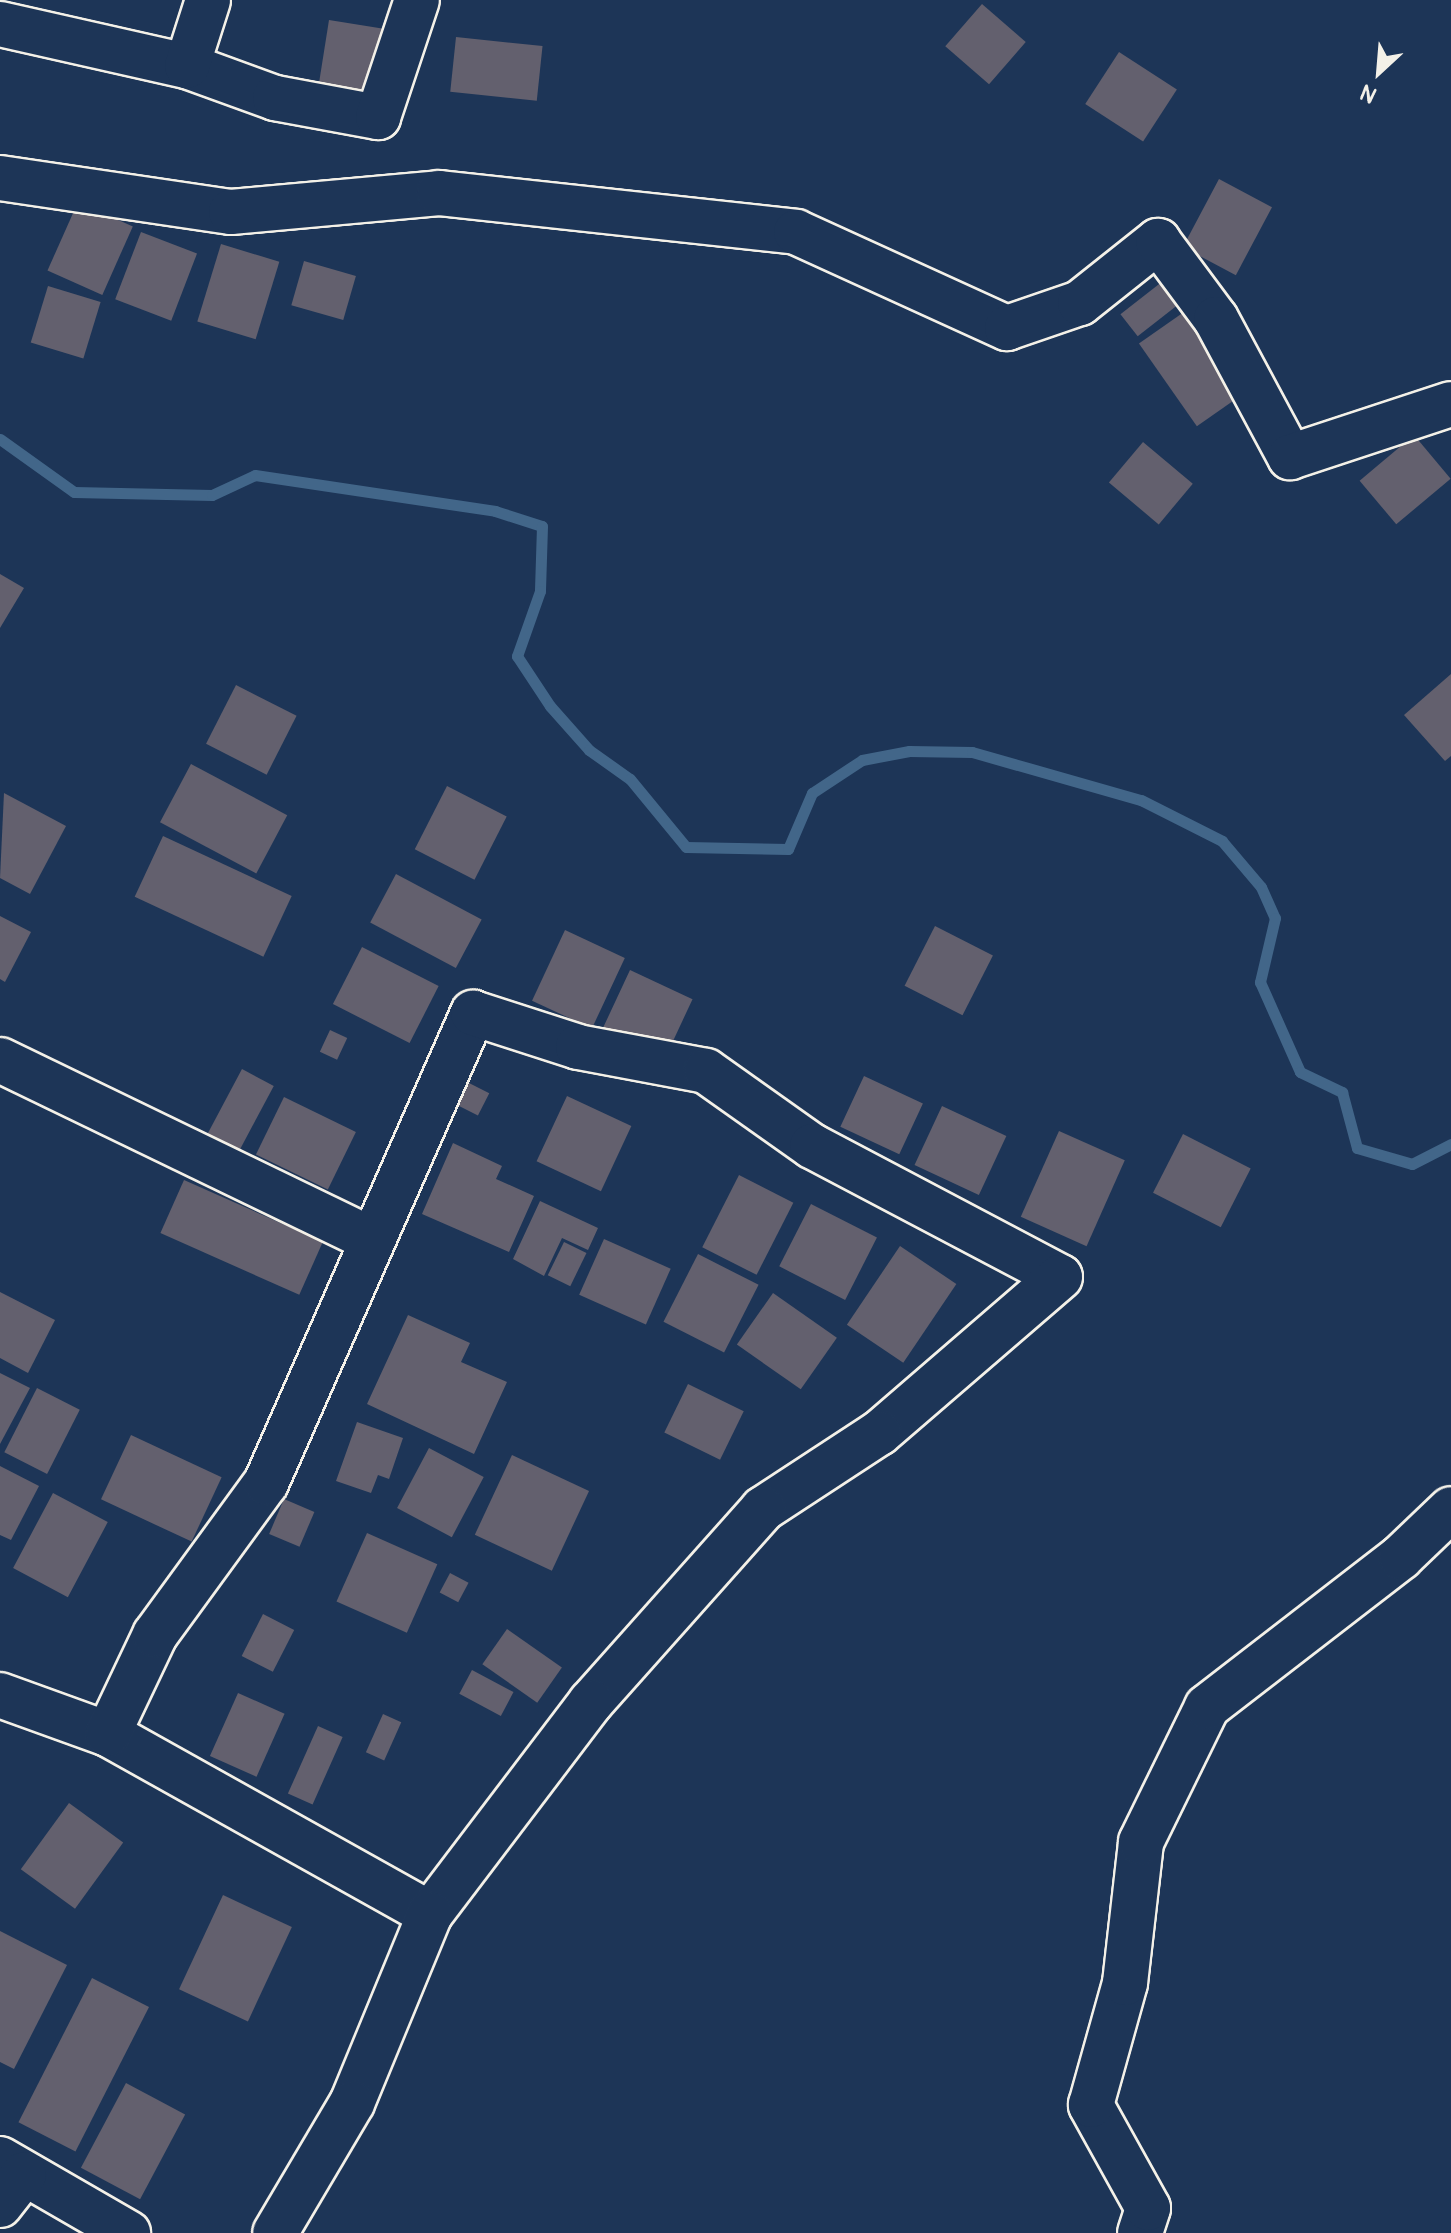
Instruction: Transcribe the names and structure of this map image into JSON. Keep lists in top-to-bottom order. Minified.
{"north":"bottom left"}
